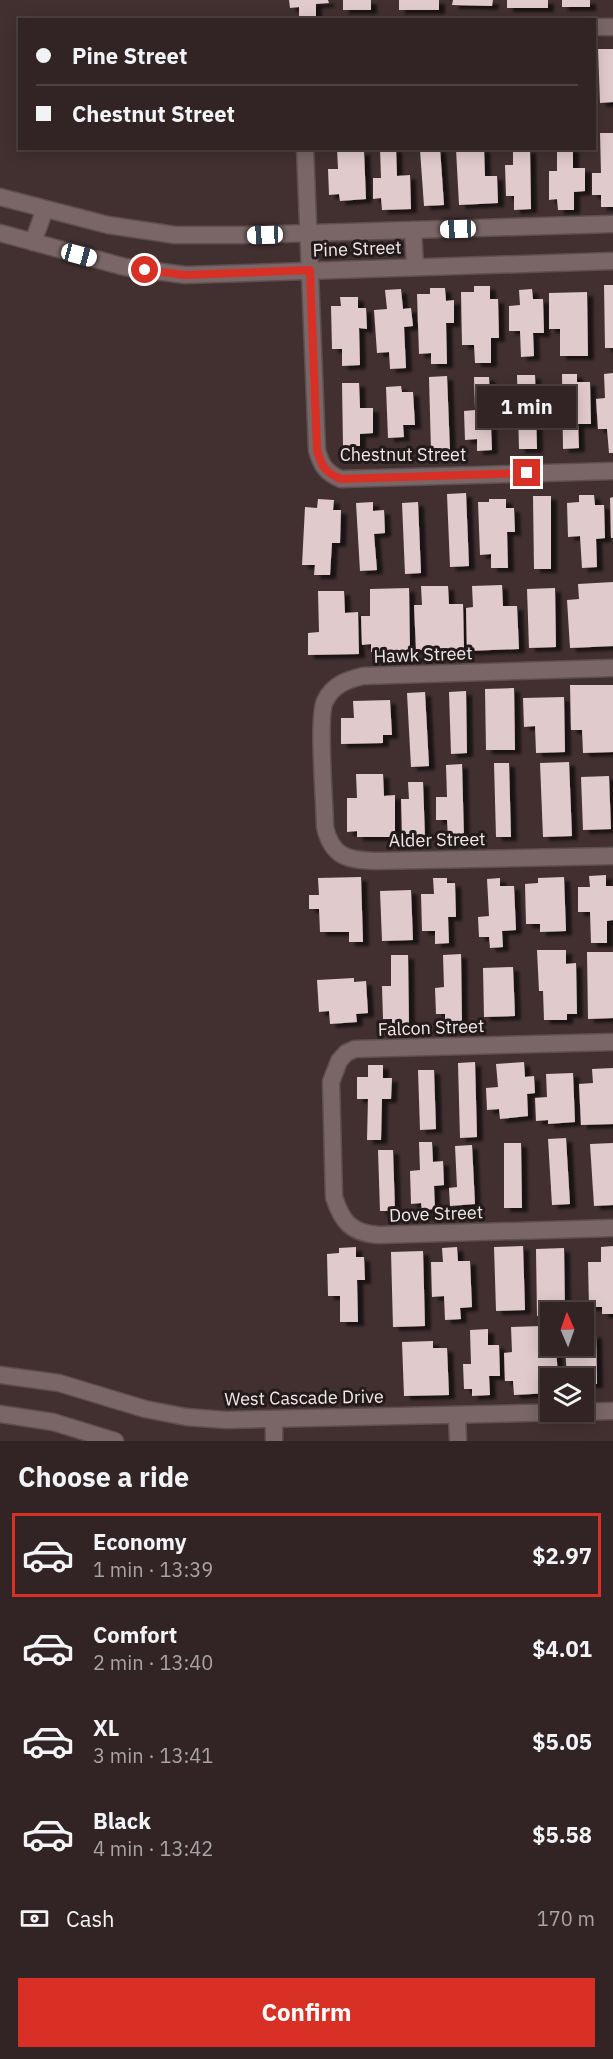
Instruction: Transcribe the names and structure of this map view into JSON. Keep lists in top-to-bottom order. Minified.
{"streets":{"street":["Pine Street","Chestnut Street","Hawk Street","Alder Street","Falcon Street","Dove Street","West Cascade Drive"]},"crossings":[["Pine Street","Chestnut Street"],["Hawk Street","Alder Street"],["Falcon Street","Dove Street"]],"north":"top","page":{"banner":["Pine Street","Chestnut Street"],"bubble":"1 min","heading":"Choose a ride","list":[{"name":"Economy","note":"1 min · 13:39","value":"$2.97"},{"name":"Comfort","note":"2 min · 13:40","value":"$4.01"},{"name":"XL","note":"3 min · 13:41","value":"$5.05"},{"name":"Black","note":"4 min · 13:42","value":"$5.58"}],"pay":["Cash","170 m"],"buttons":"Confirm"}}
